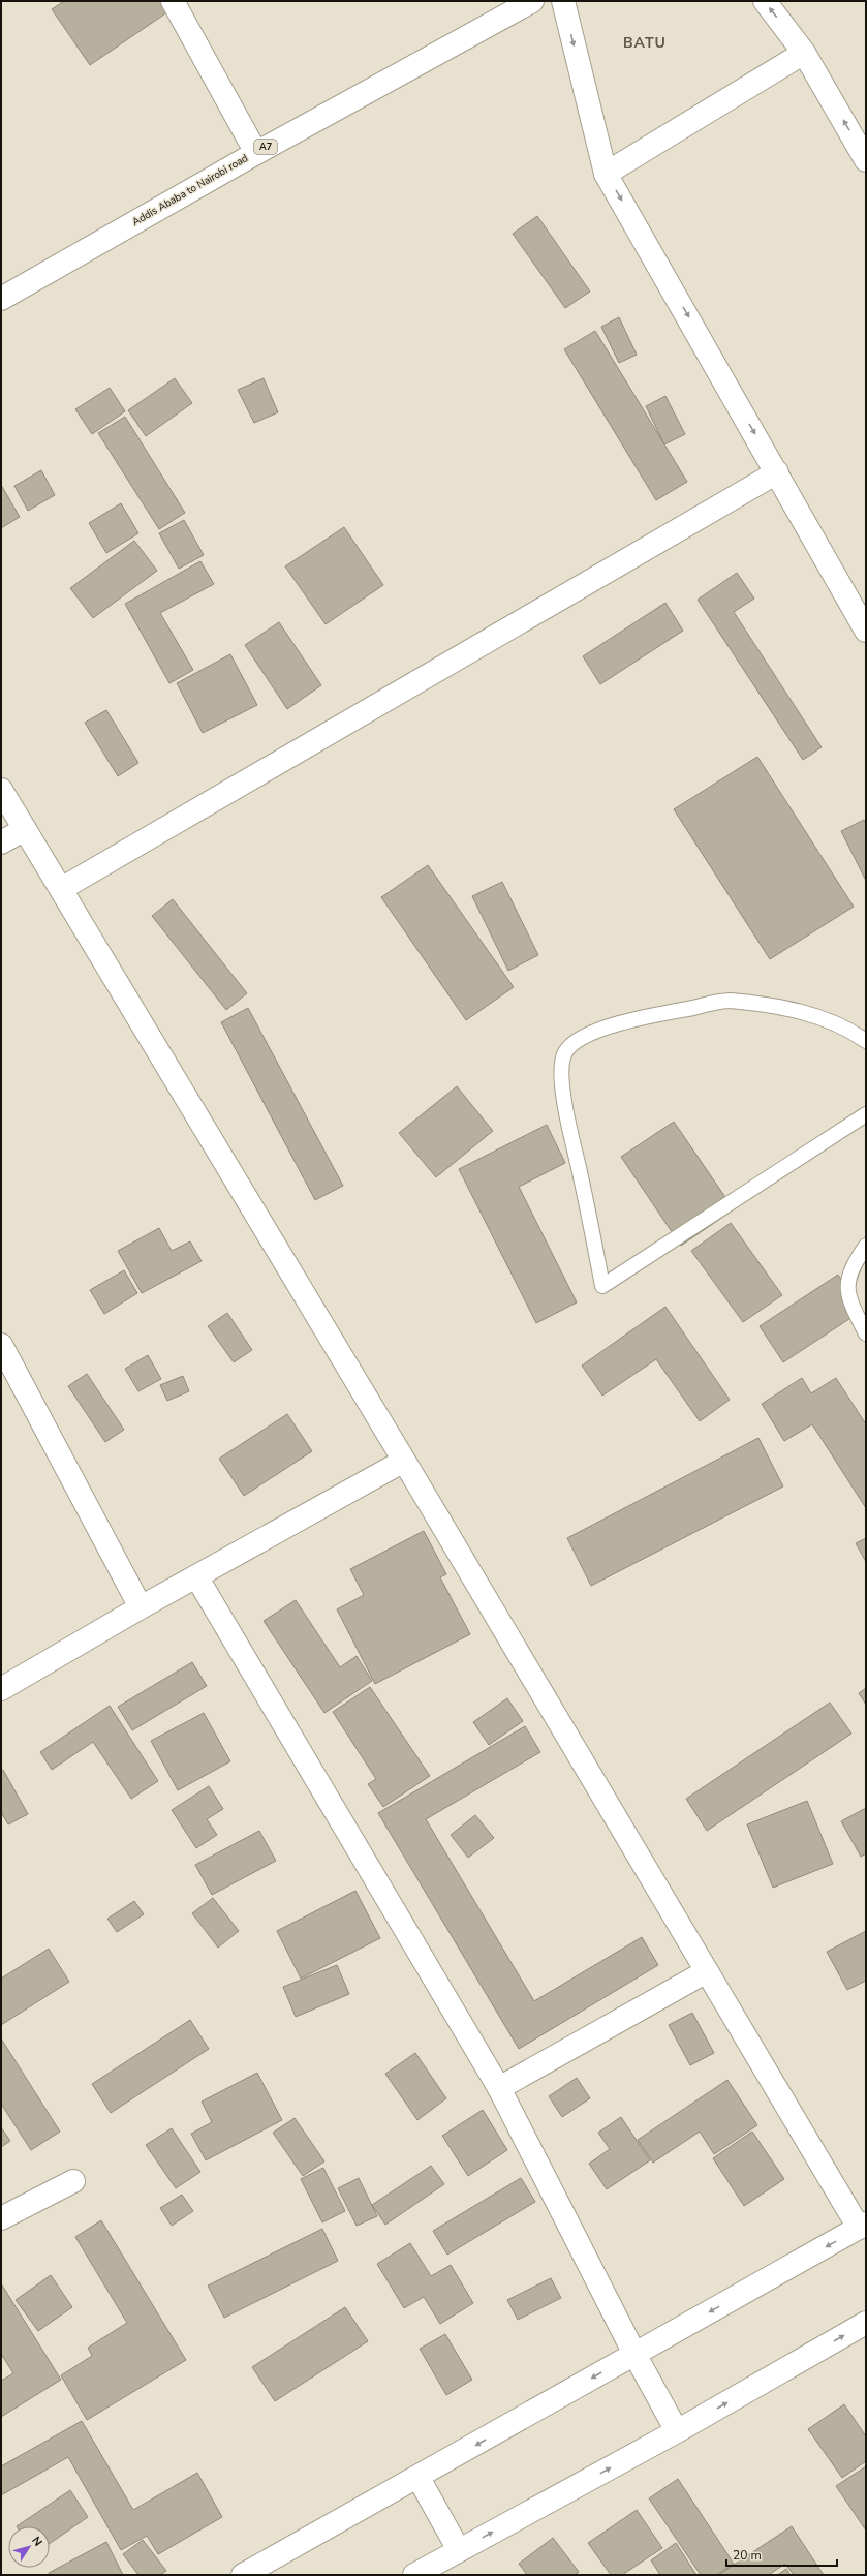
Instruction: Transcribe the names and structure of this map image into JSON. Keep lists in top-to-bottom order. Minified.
{"streets":{"main road":["A7","Addis Ababa to Nairobi road"]},"districts":["BATU"],"scale_bar":"20 m","north":"top right"}
